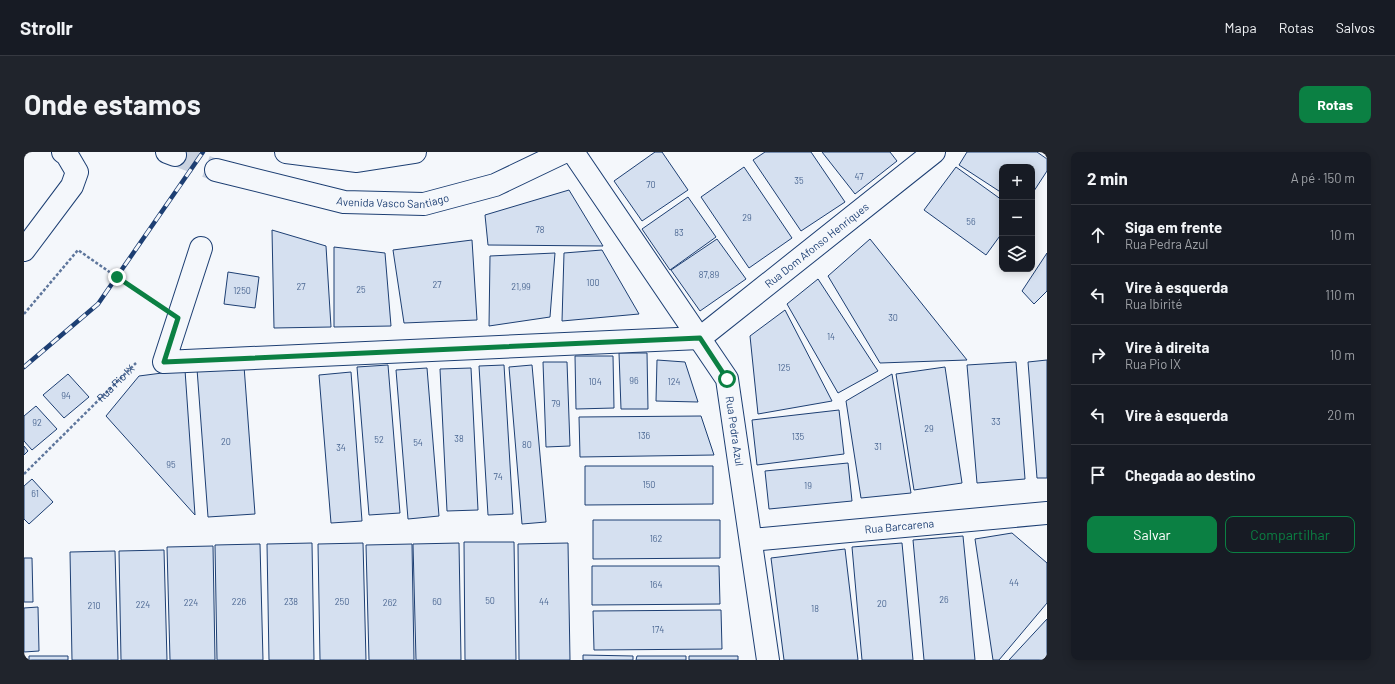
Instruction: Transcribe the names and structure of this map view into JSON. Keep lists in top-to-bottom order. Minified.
{"streets":{"street":["Avenida Vasco Santiago","Rua Dom Afonso Henriques","Rua Pedra Azul","Rua Barcarena"],"path":["Rua Pio IX"]},"crossings":[["Rua Dom Afonso Henriques","Rua Pedra Azul"],["Rua Pedra Azul","Rua Barcarena"]],"house_numbers":["47","35","70","29","56","78","83","87,89","100","27","27","21,99","25","1250","30","14","125","96","104","124","94","79","33","92","29","136","135","38","52","20","54","80","31","34","95","74","150","19","61","162","44","164","26","50","226","238","250","60","44","224","262","20","224","210","18","174"],"page":{"header":"Strollr","nav":["Mapa","Rotas","Salvos"],"buttons":["Rotas",["Salvar","Compartilhar"]],"title":"Onde estamos","heading":["2 min","A pé · 150 m"],"map_buttons":["+","−"],"list":[["Siga em frente","Rua Pedra Azul","10 m"],["Vire à esquerda","Rua Ibirité","110 m"],["Vire à direita","Rua Pio IX","10 m"],["Vire à esquerda","20 m"],"Chegada ao destino"]}}
